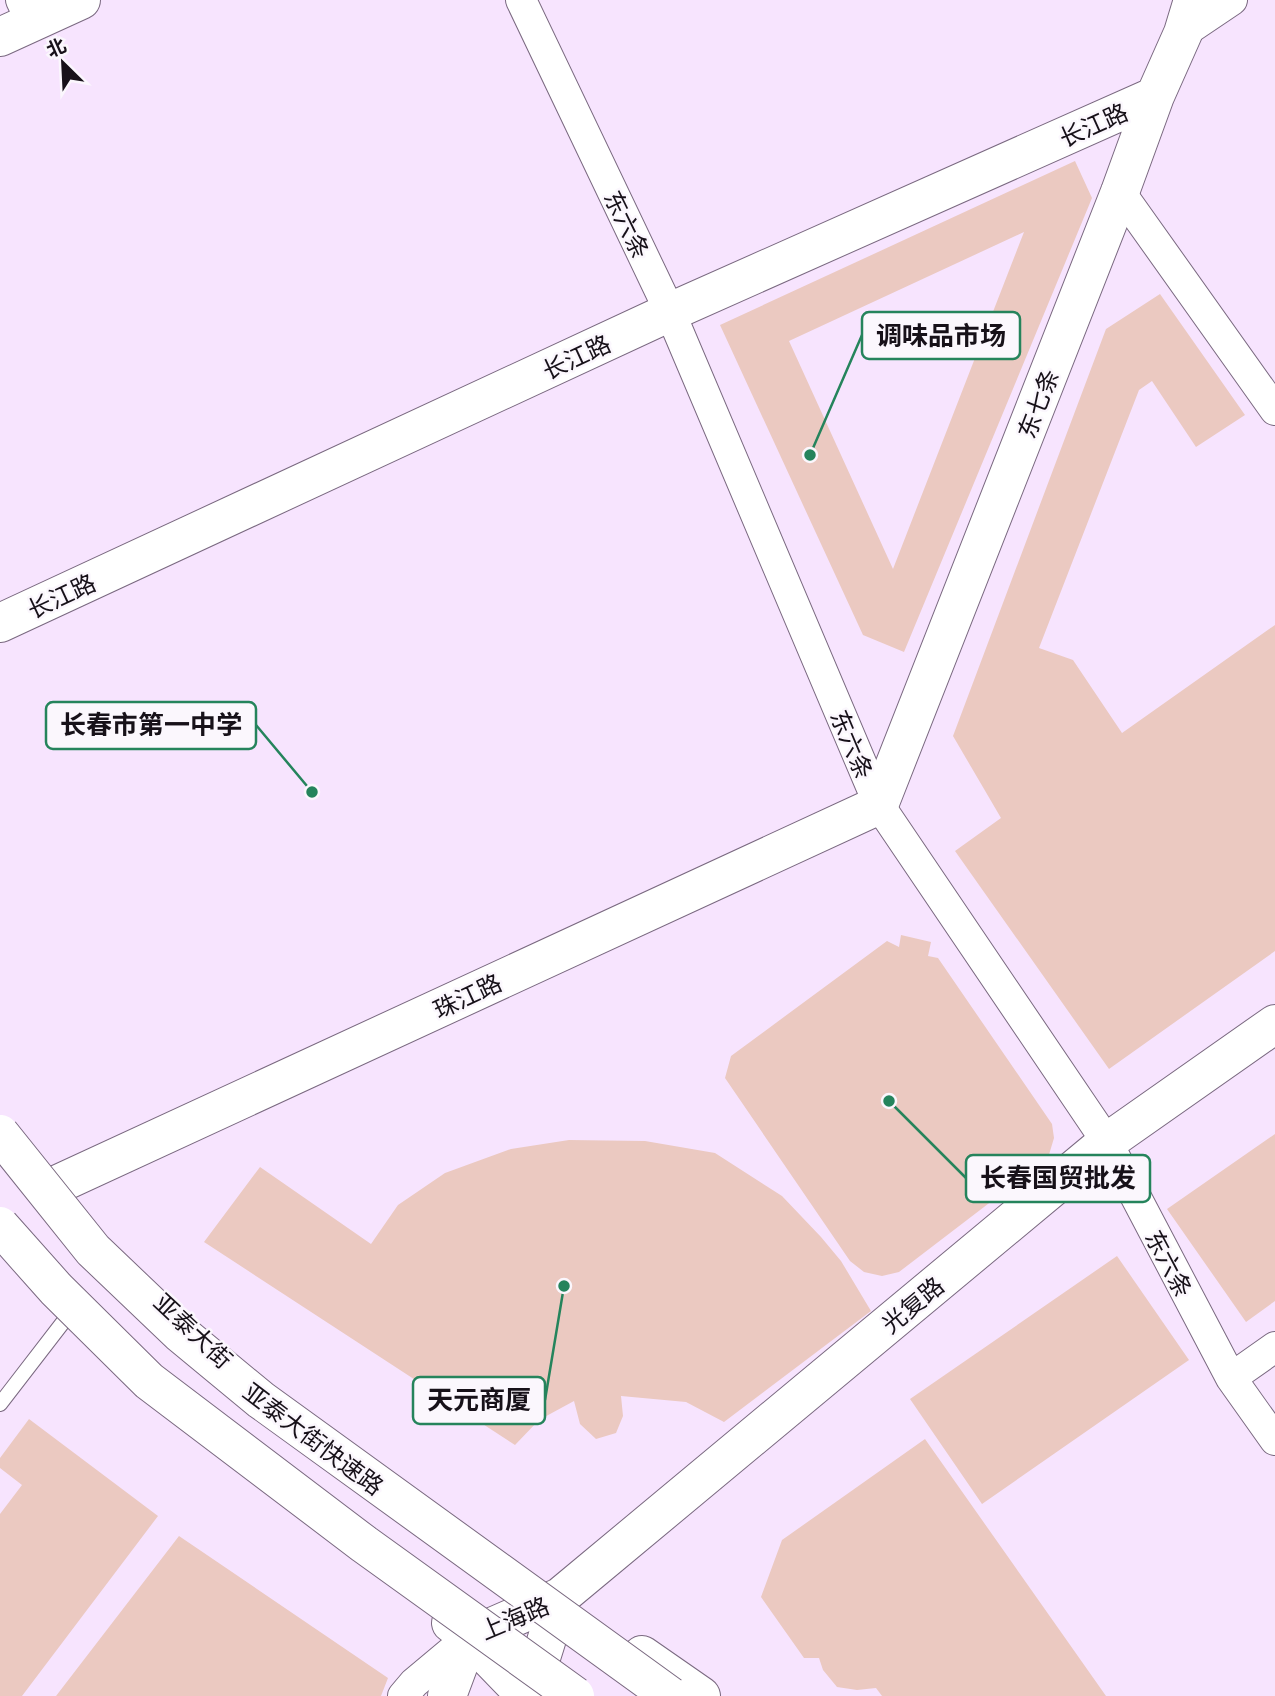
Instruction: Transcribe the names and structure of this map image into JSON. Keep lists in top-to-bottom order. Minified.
{"streets":{"main road":["长江路","东七条","珠江路","光复路","亚泰大街","亚泰大街快速路","上海路"],"street":["东六条"]},"crossings":[["长江路","东六条"],["长江路","东七条"],["东六条","东七条"],["东六条","珠江路"],["东六条","光复路"],["东七条","珠江路"],["珠江路","亚泰大街"],["光复路","亚泰大街"],["光复路","上海路"],["亚泰大街","上海路"]],"places":["调味品市场","长春市第一中学","长春国贸批发","天元商厦"],"north":"top left"}
